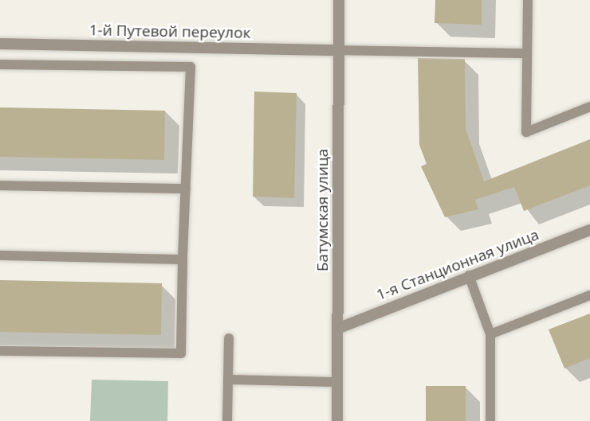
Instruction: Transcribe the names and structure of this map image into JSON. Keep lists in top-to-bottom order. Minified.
{"streets":{"street":["1-й Путевой переулок","Батумская улица","1-я Станционная улица"]},"crossings":[["1-й Путевой переулок","Батумская улица"],["Батумская улица","1-я Станционная улица"]]}
